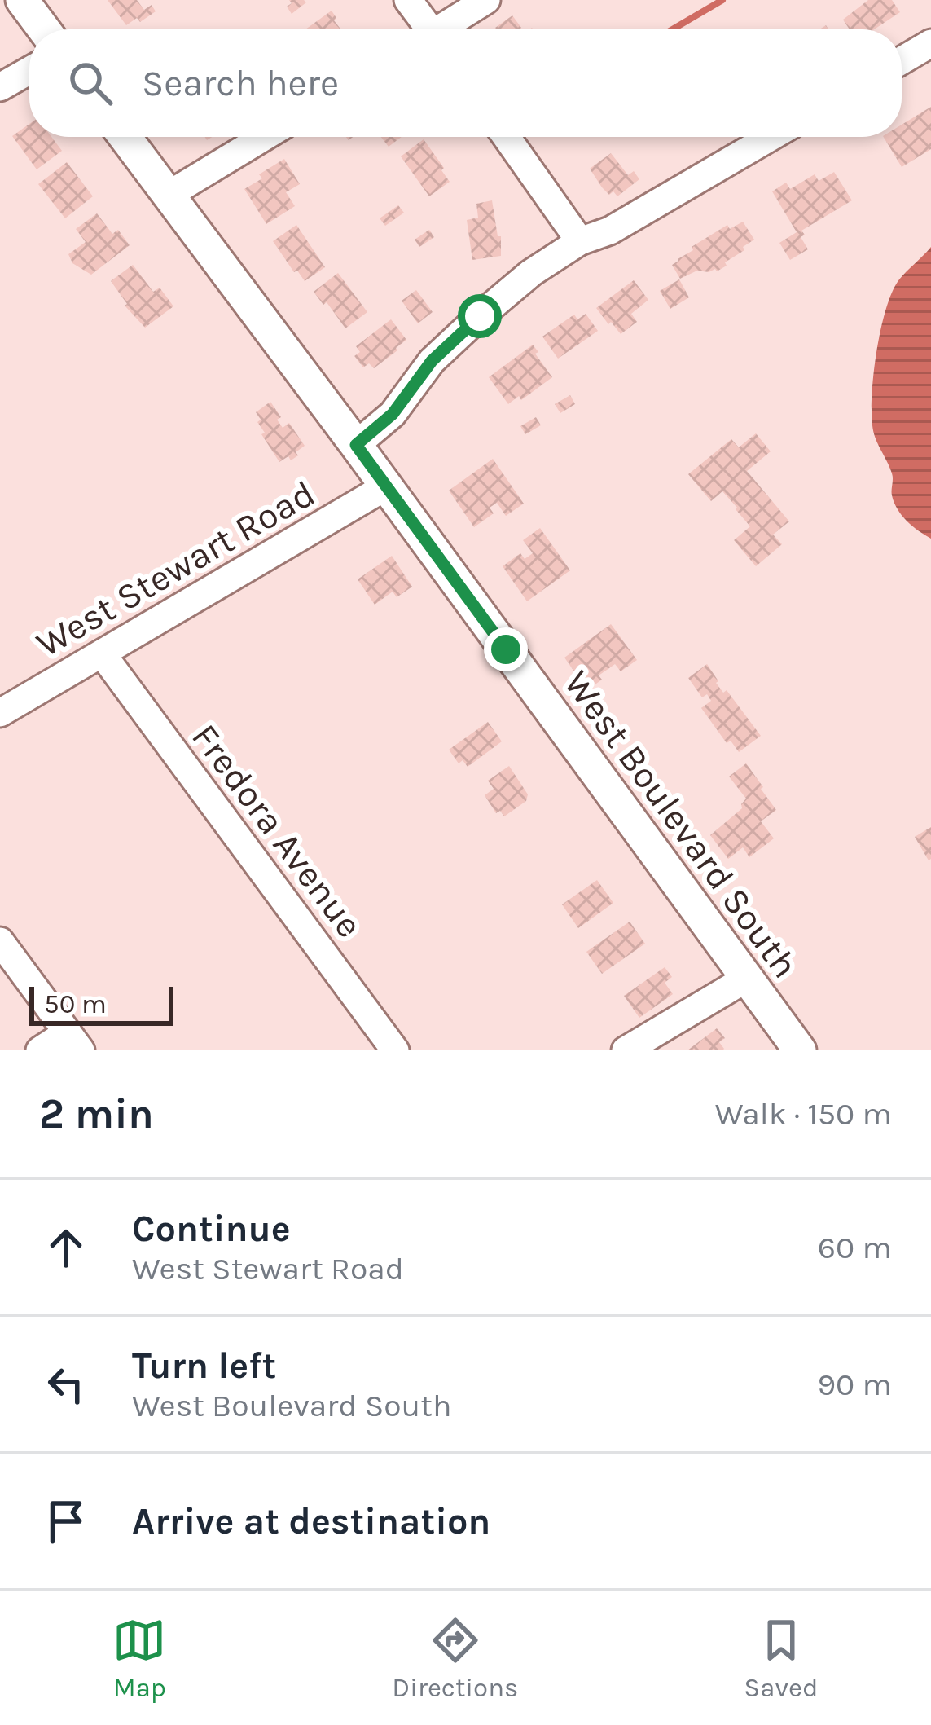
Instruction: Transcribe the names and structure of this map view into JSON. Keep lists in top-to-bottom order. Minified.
{"streets":{"main road":["West Boulevard South"],"street":["West Stewart Road","Fredora Avenue"]},"crossings":[["West Stewart Road","West Boulevard South"],["West Stewart Road","Fredora Avenue"]],"scale_bar":"50 m","page":{"search":"Search here","scale":"50 m","heading":["2 min","Walk · 150 m"],"list":[["Continue","West Stewart Road","60 m"],["Turn left","West Boulevard South","90 m"],"Arrive at destination"],"nav":["Map","Directions","Saved"]}}
